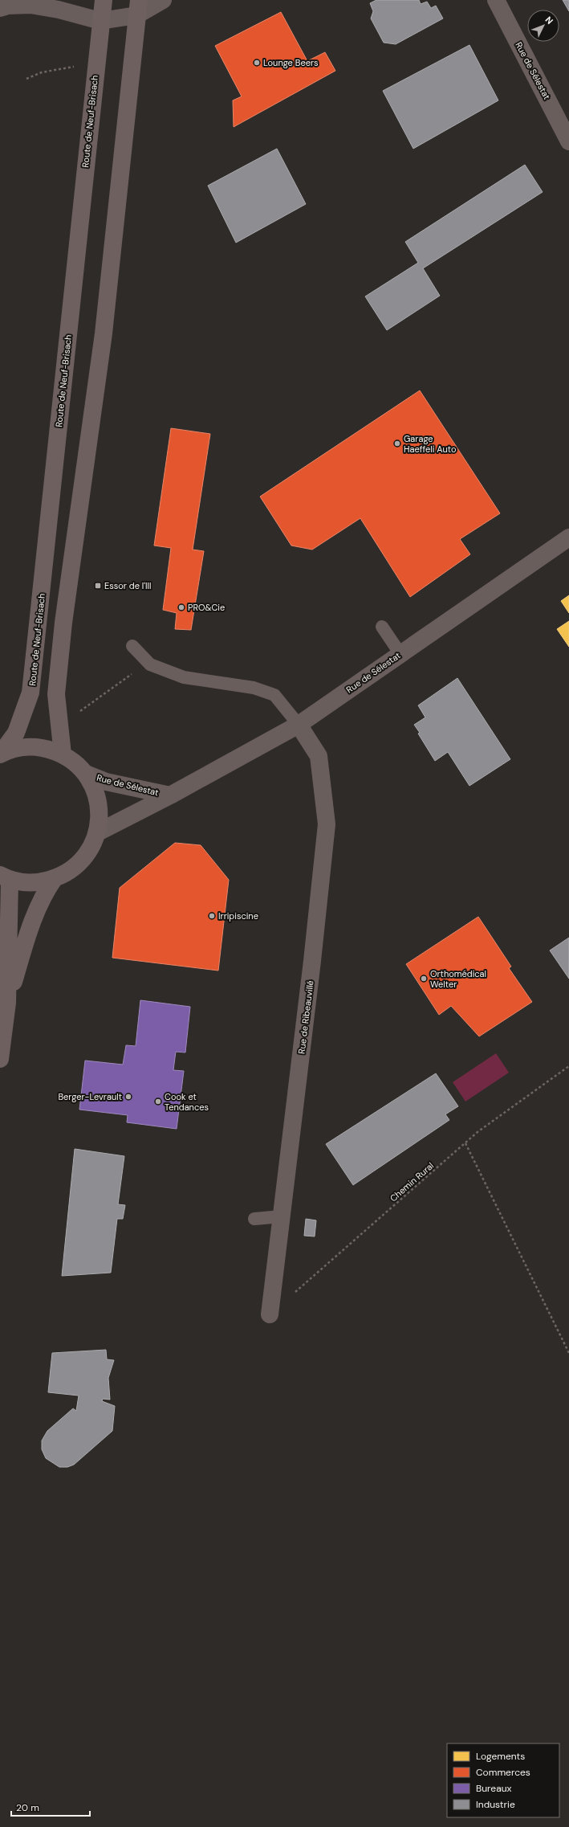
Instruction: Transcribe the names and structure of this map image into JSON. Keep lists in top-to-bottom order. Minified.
{"streets":{"main road":["Route de Neuf-Brisach"],"street":["Rue de Sélestat","Rue de Ribeauvillé"],"path":["Chemin Rural"]},"crossings":[["Rue de Sélestat","Route de Neuf-Brisach"],["Rue de Sélestat","Rue de Ribeauvillé"],["Rue de Ribeauvillé","Chemin Rural"]],"places":{"other":["Lounge Beers","Garage Haeffeli Auto","PRO&Cie","Irripiscine","Orthomédical Welter","Berger-Levrault","Cook et Tendances"],"transit":["Essor de l'Ill"]},"legend":["Logements","Commerces","Bureaux","Industrie"],"scale_bar":"20 m","north":"top right"}
